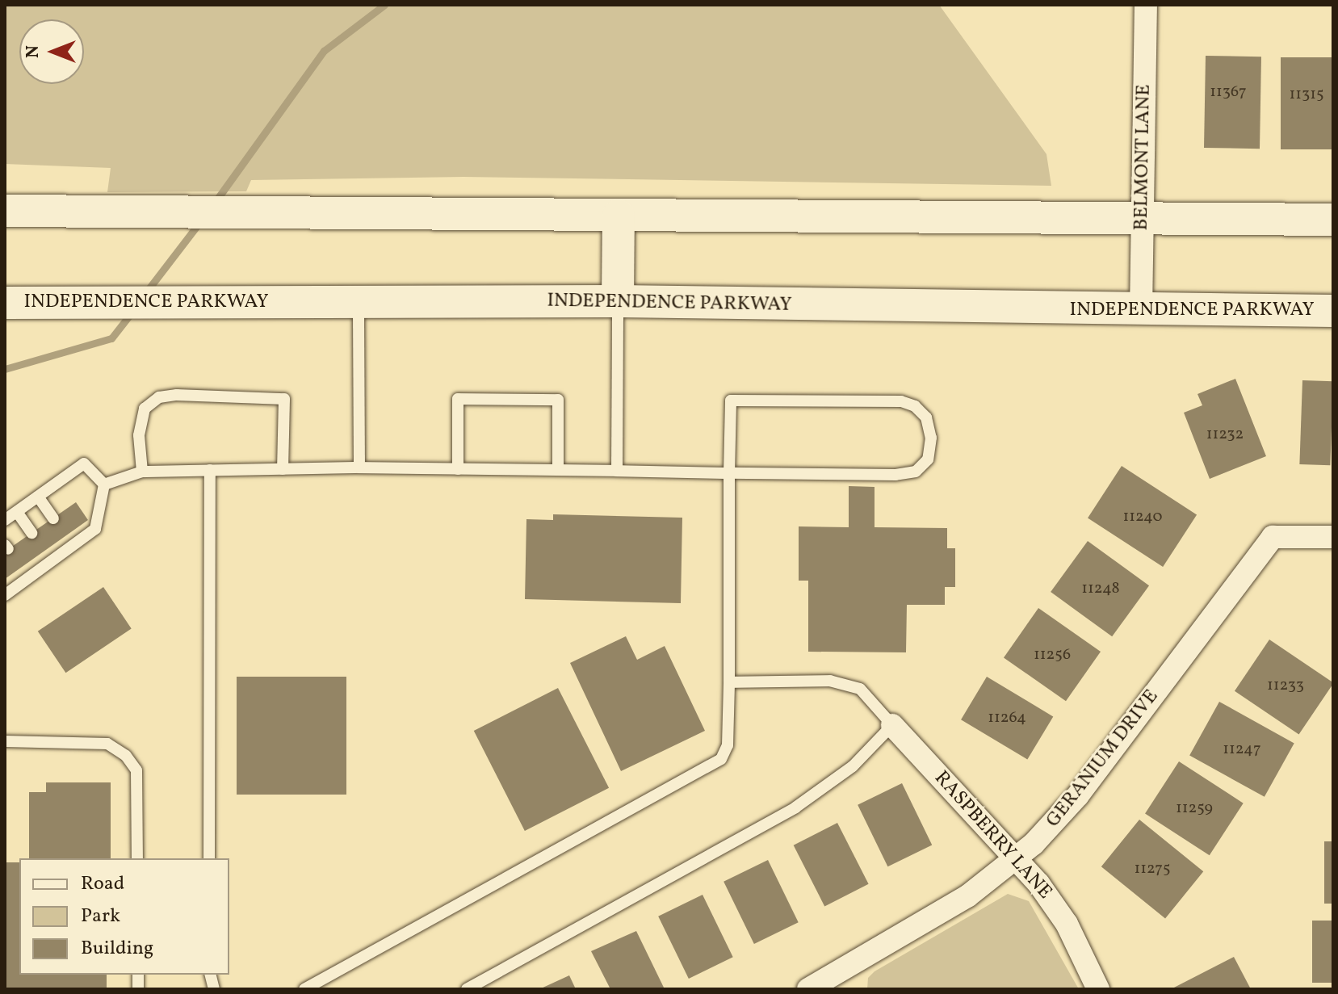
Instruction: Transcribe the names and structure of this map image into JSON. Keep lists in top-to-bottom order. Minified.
{"streets":{"main road":["INDEPENDENCE PARKWAY"],"street":["BELMONT LANE","GERANIUM DRIVE","RASPBERRY LANE"]},"crossings":[["BELMONT LANE","INDEPENDENCE PARKWAY"],["GERANIUM DRIVE","RASPBERRY LANE"]],"house_numbers":["11367","11315","11232","11240","11248","11256","11233","11264","11247","11259","11275"],"legend":["Road","Park","Building"],"north":"left"}
